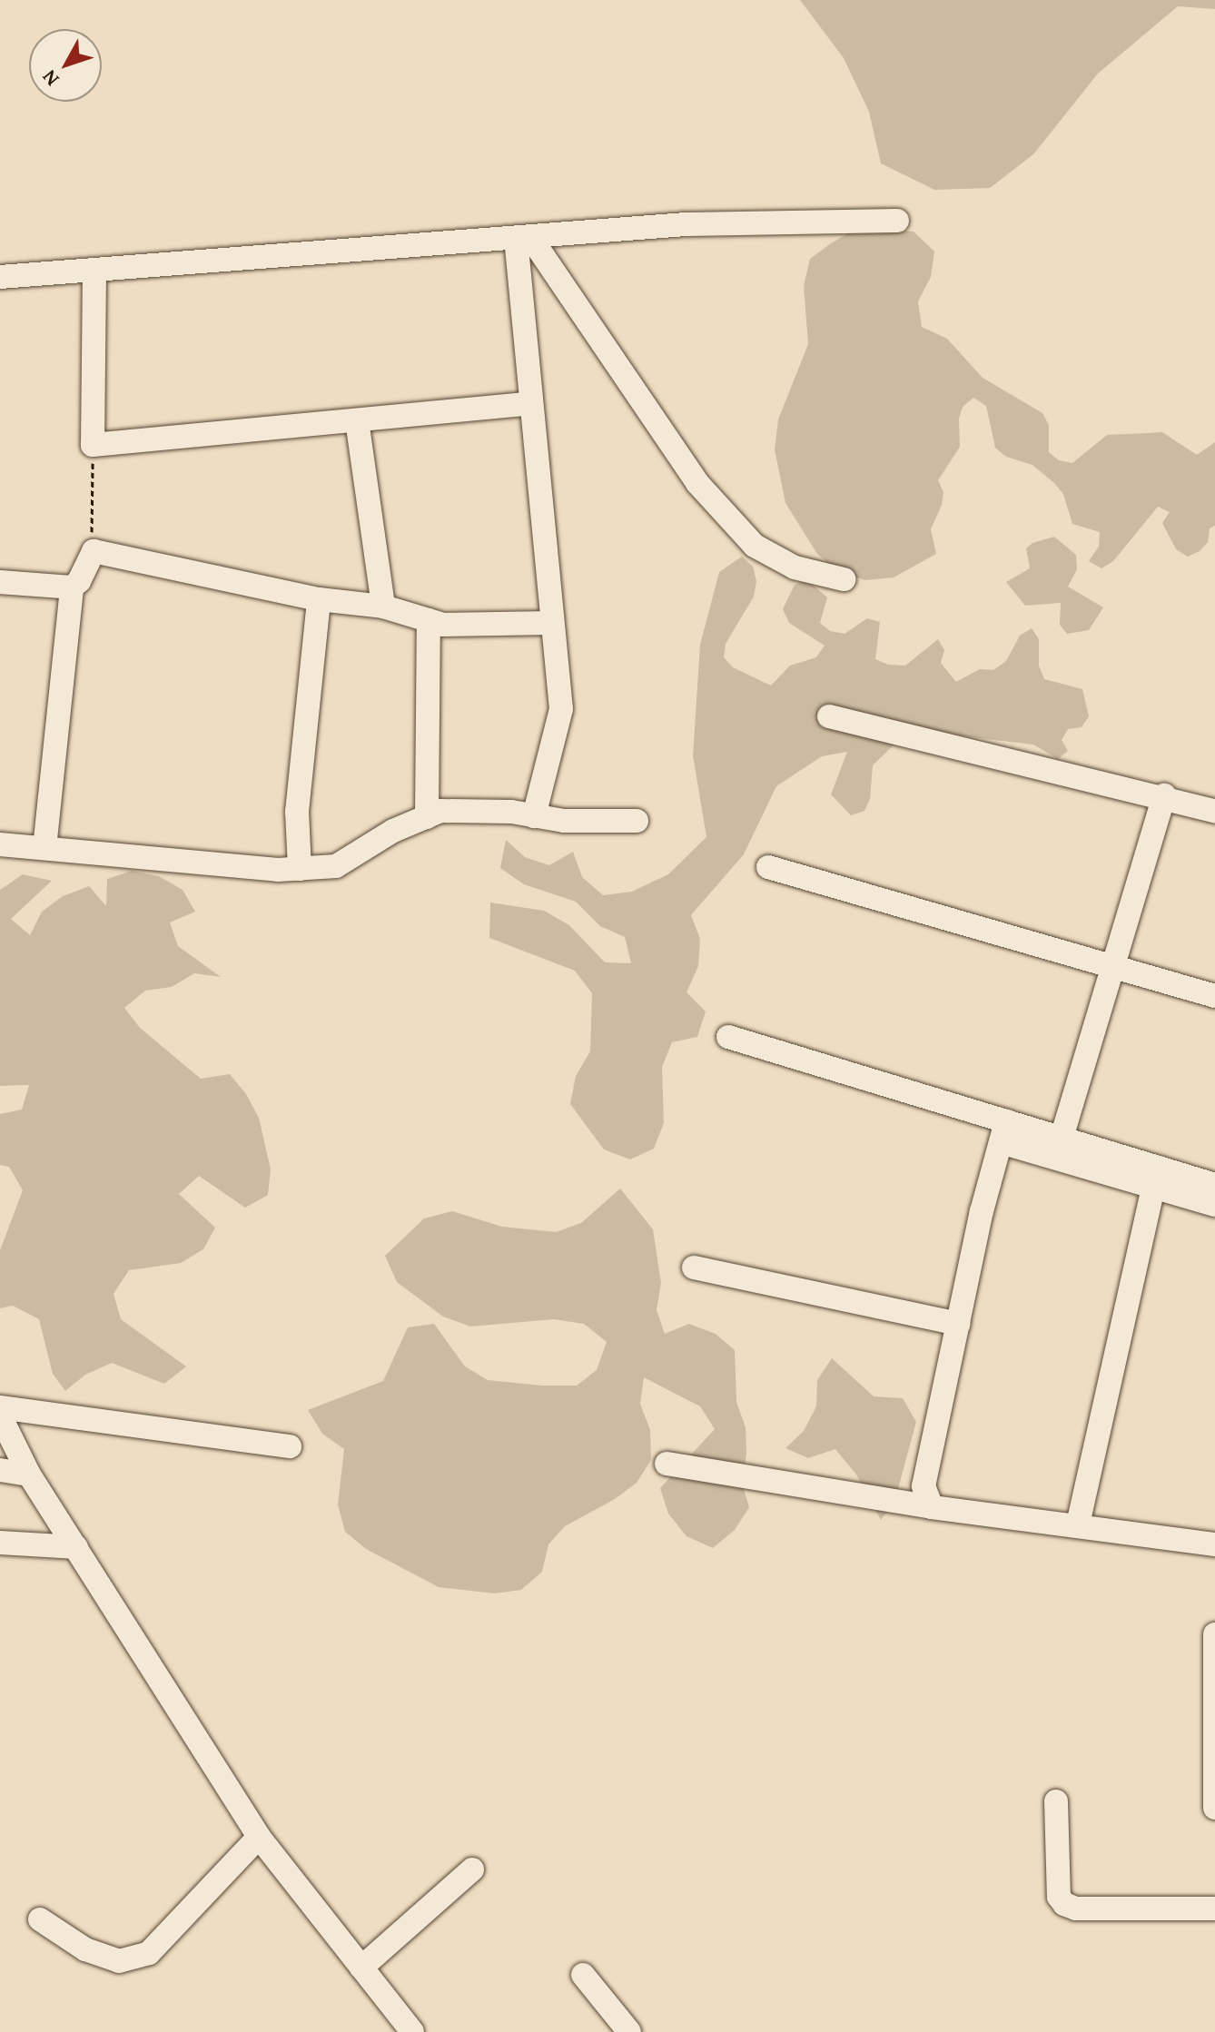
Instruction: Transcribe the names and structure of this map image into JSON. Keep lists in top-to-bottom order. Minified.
{"north":"bottom left"}
